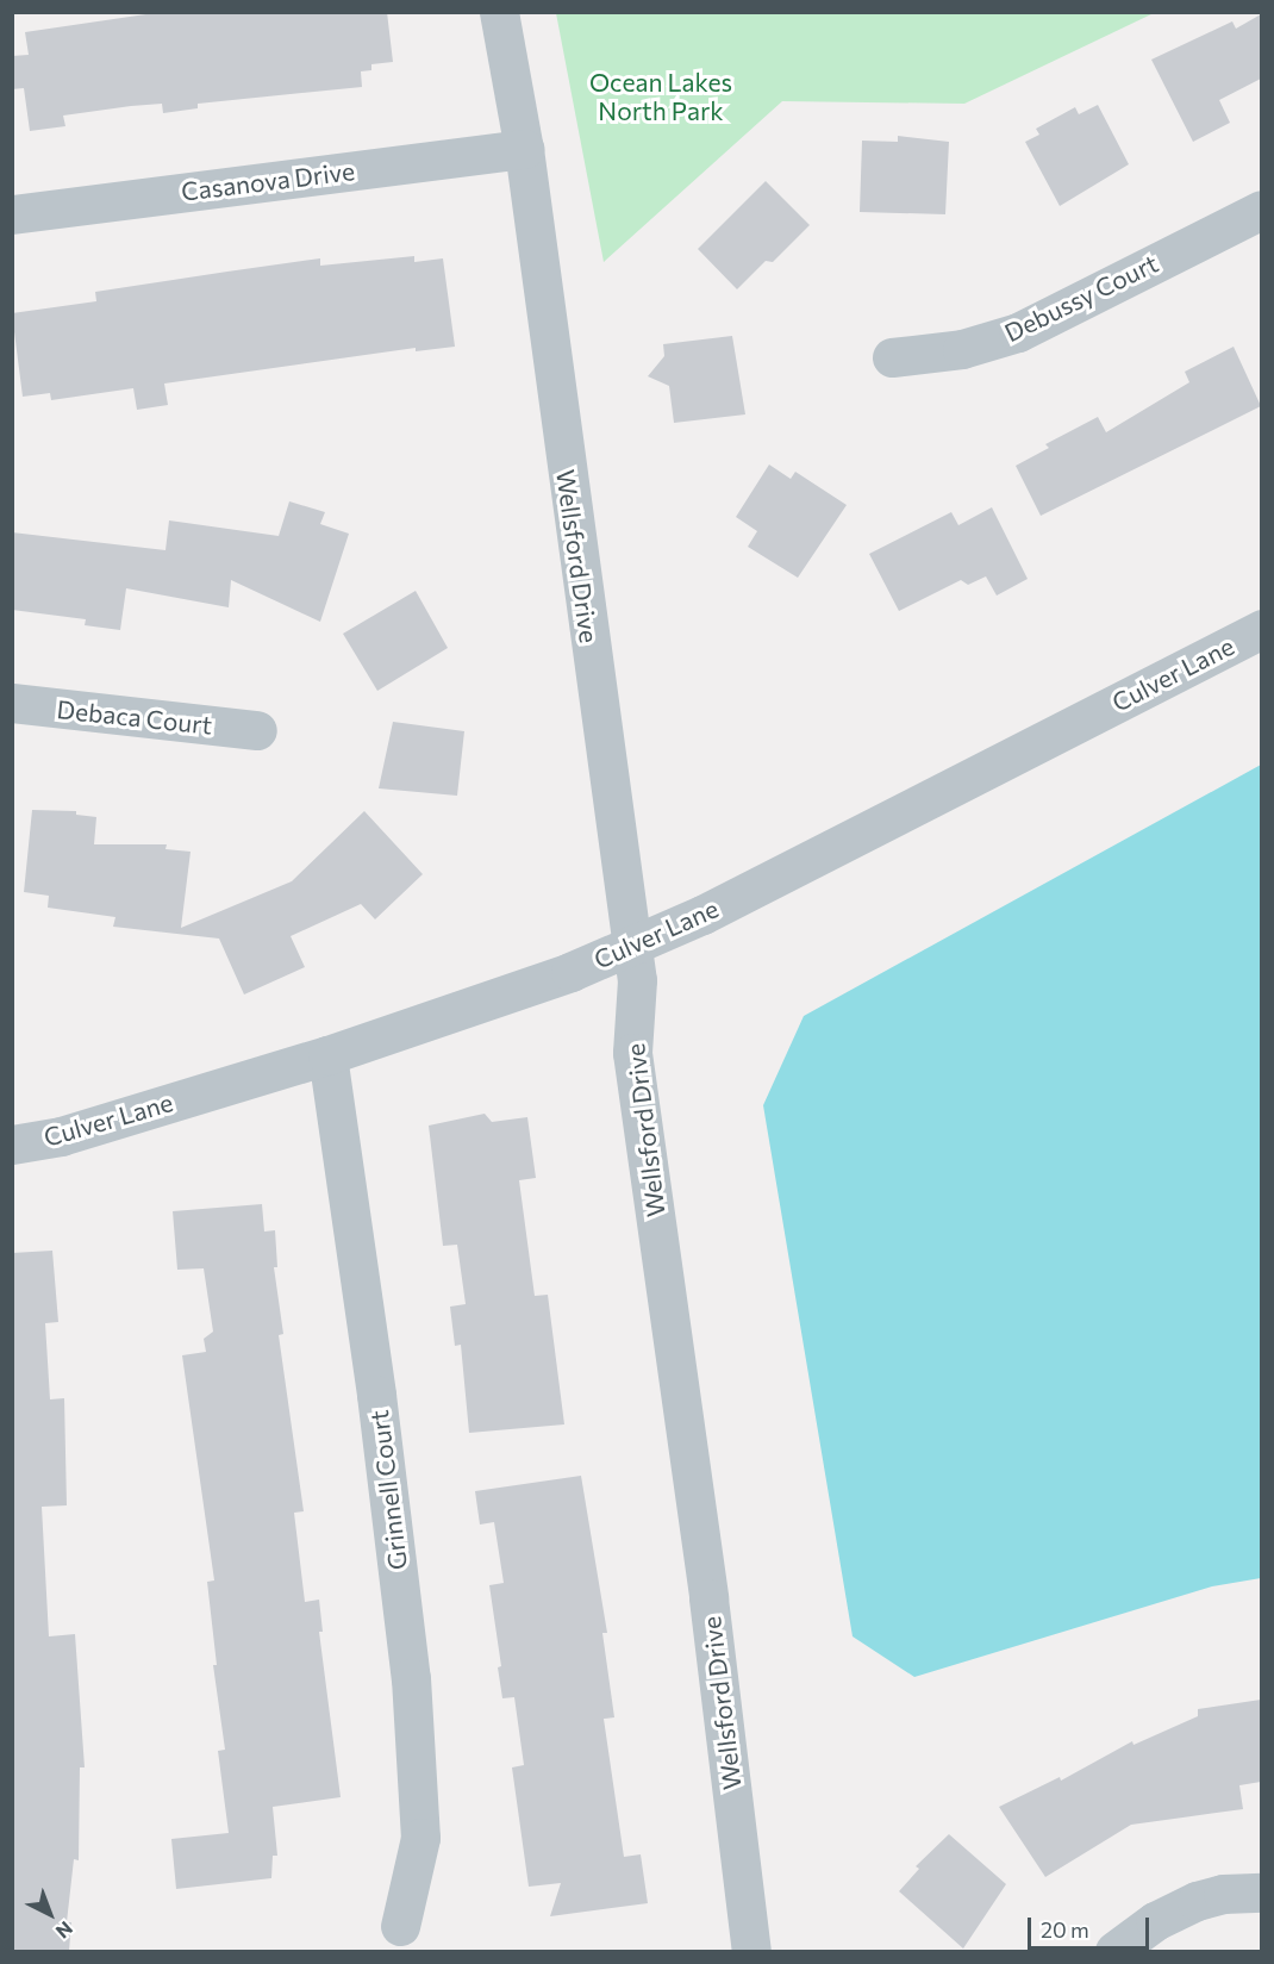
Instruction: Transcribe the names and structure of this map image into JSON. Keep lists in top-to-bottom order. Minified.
{"streets":{"street":["Casanova Drive","Debussy Court","Wellsford Drive","Culver Lane","Debaca Court","Grinnell Court"]},"crossings":[["Casanova Drive","Wellsford Drive"],["Wellsford Drive","Culver Lane"],["Culver Lane","Grinnell Court"]],"parks":["Ocean Lakes North Park"],"scale_bar":"20 m","north":"bottom right"}
